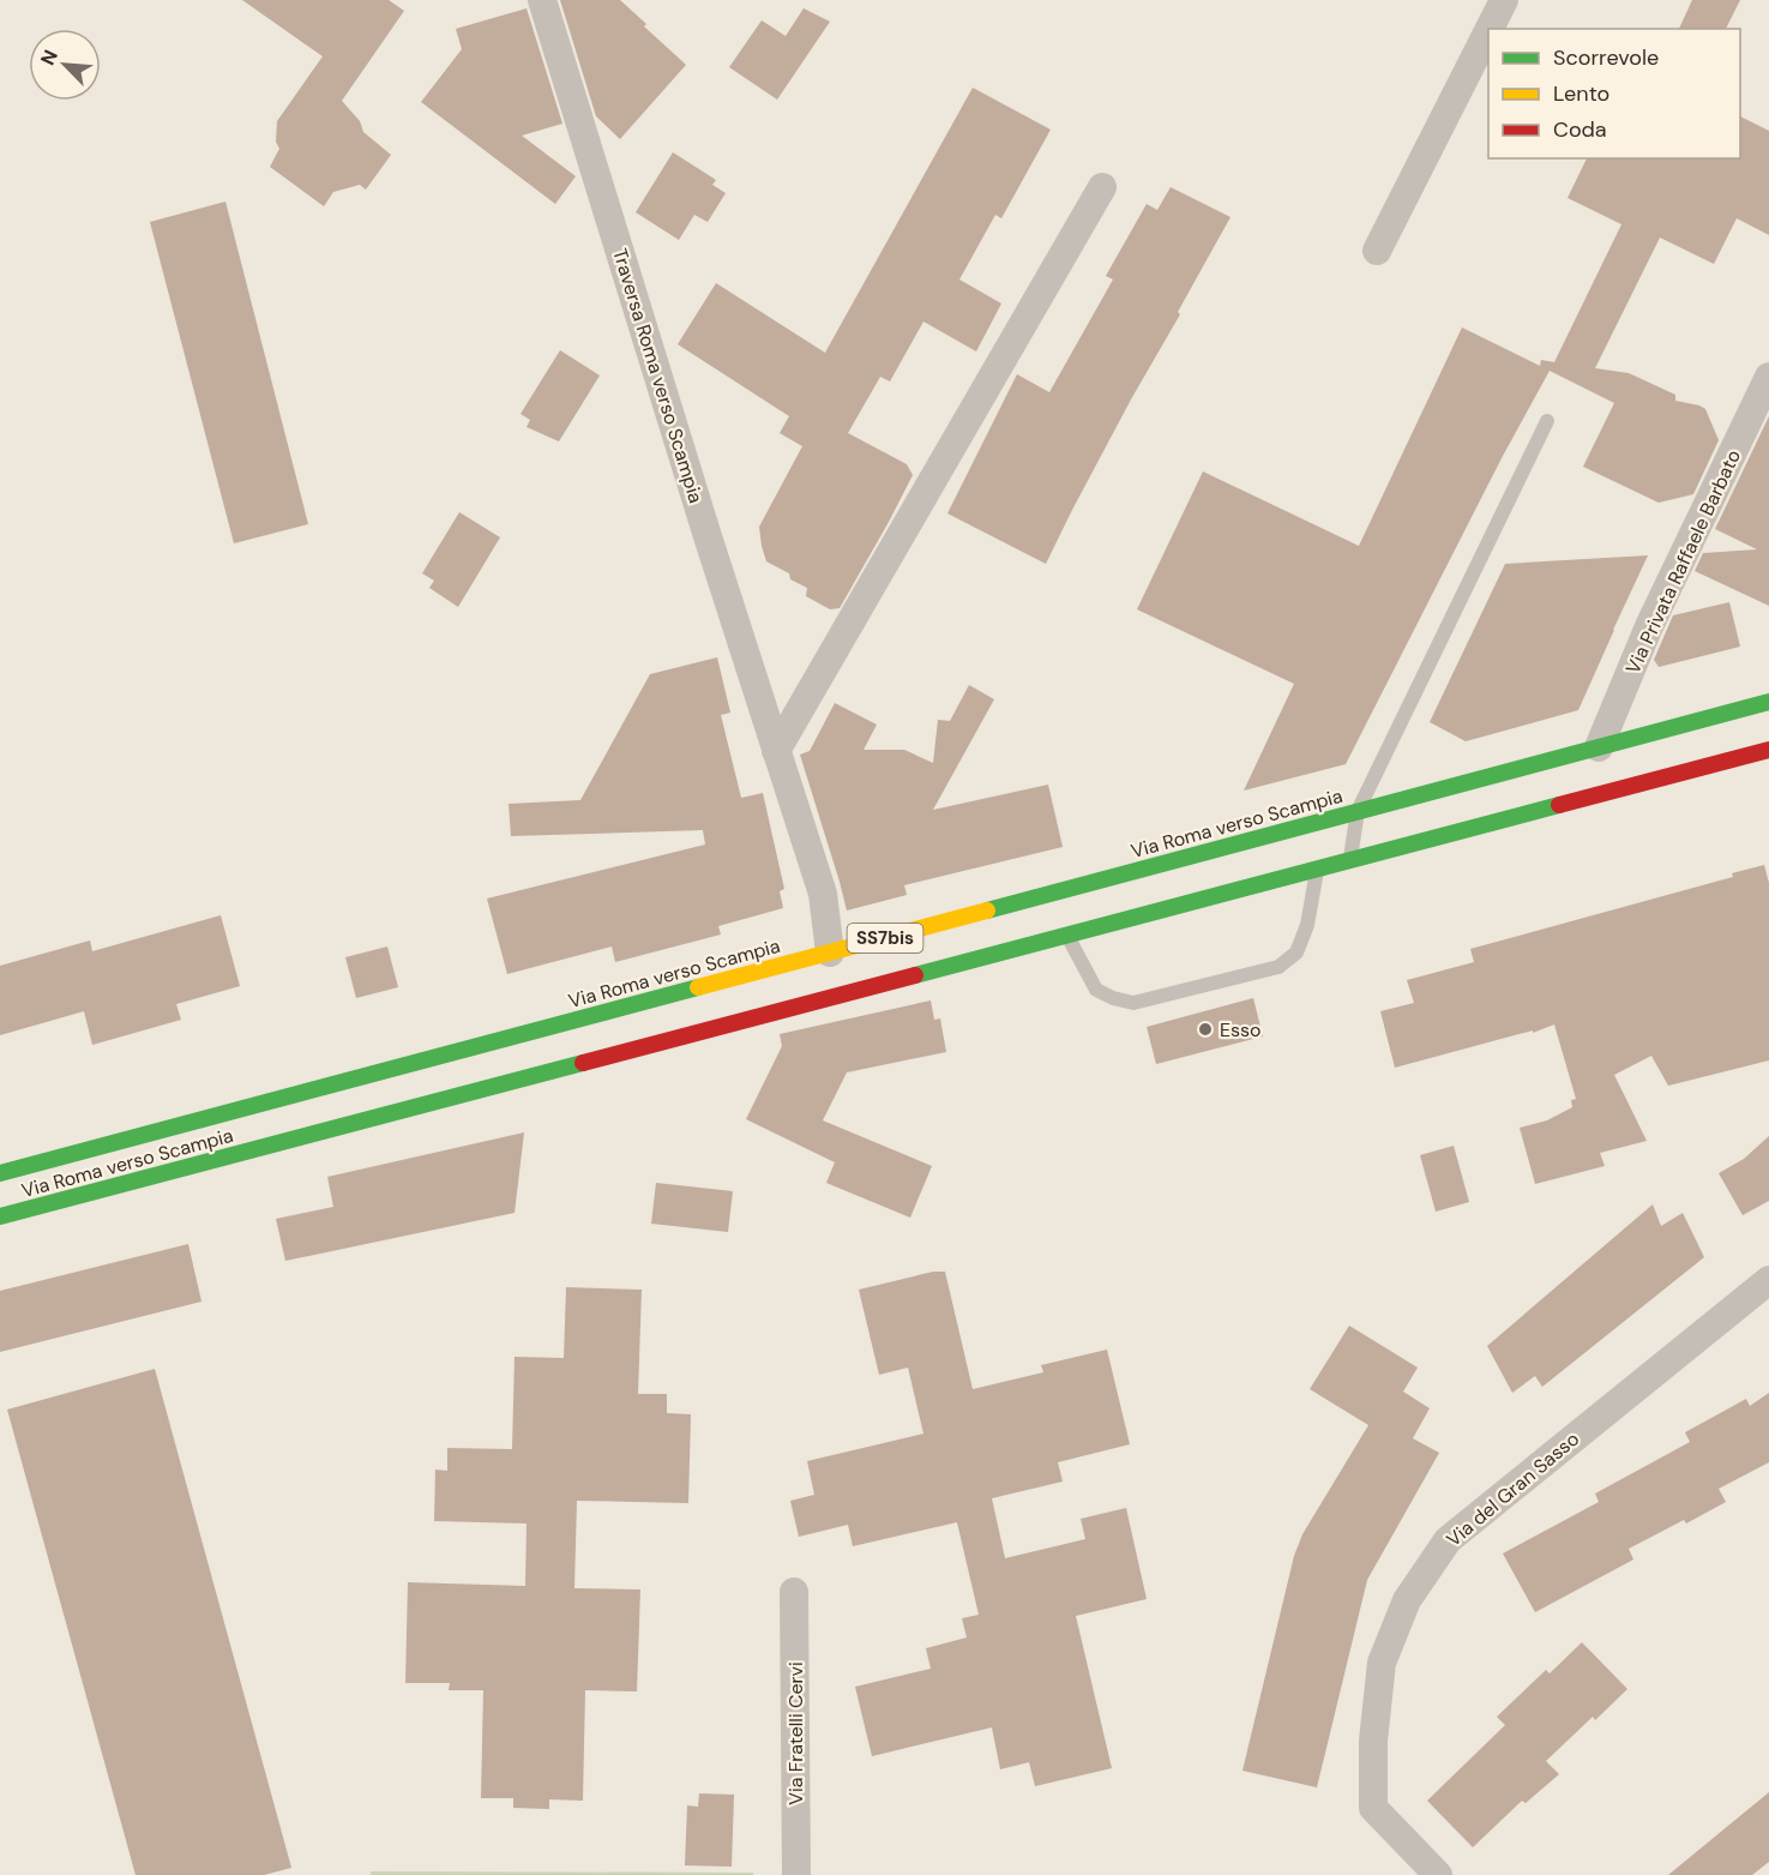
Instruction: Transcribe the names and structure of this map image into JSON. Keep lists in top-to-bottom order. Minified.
{"streets":{"main road":["Via Roma verso Scampia","SS7bis"],"street":["Traversa Roma verso Scampia","Via Privata Raffaele Barbato","Via del Gran Sasso","Via Fratelli Cervi"]},"crossings":[["Traversa Roma verso Scampia","Via Roma verso Scampia"],["Via Privata Raffaele Barbato","Via Roma verso Scampia"]],"places":["Esso"],"legend":["Scorrevole","Lento","Coda"],"north":"top left"}
